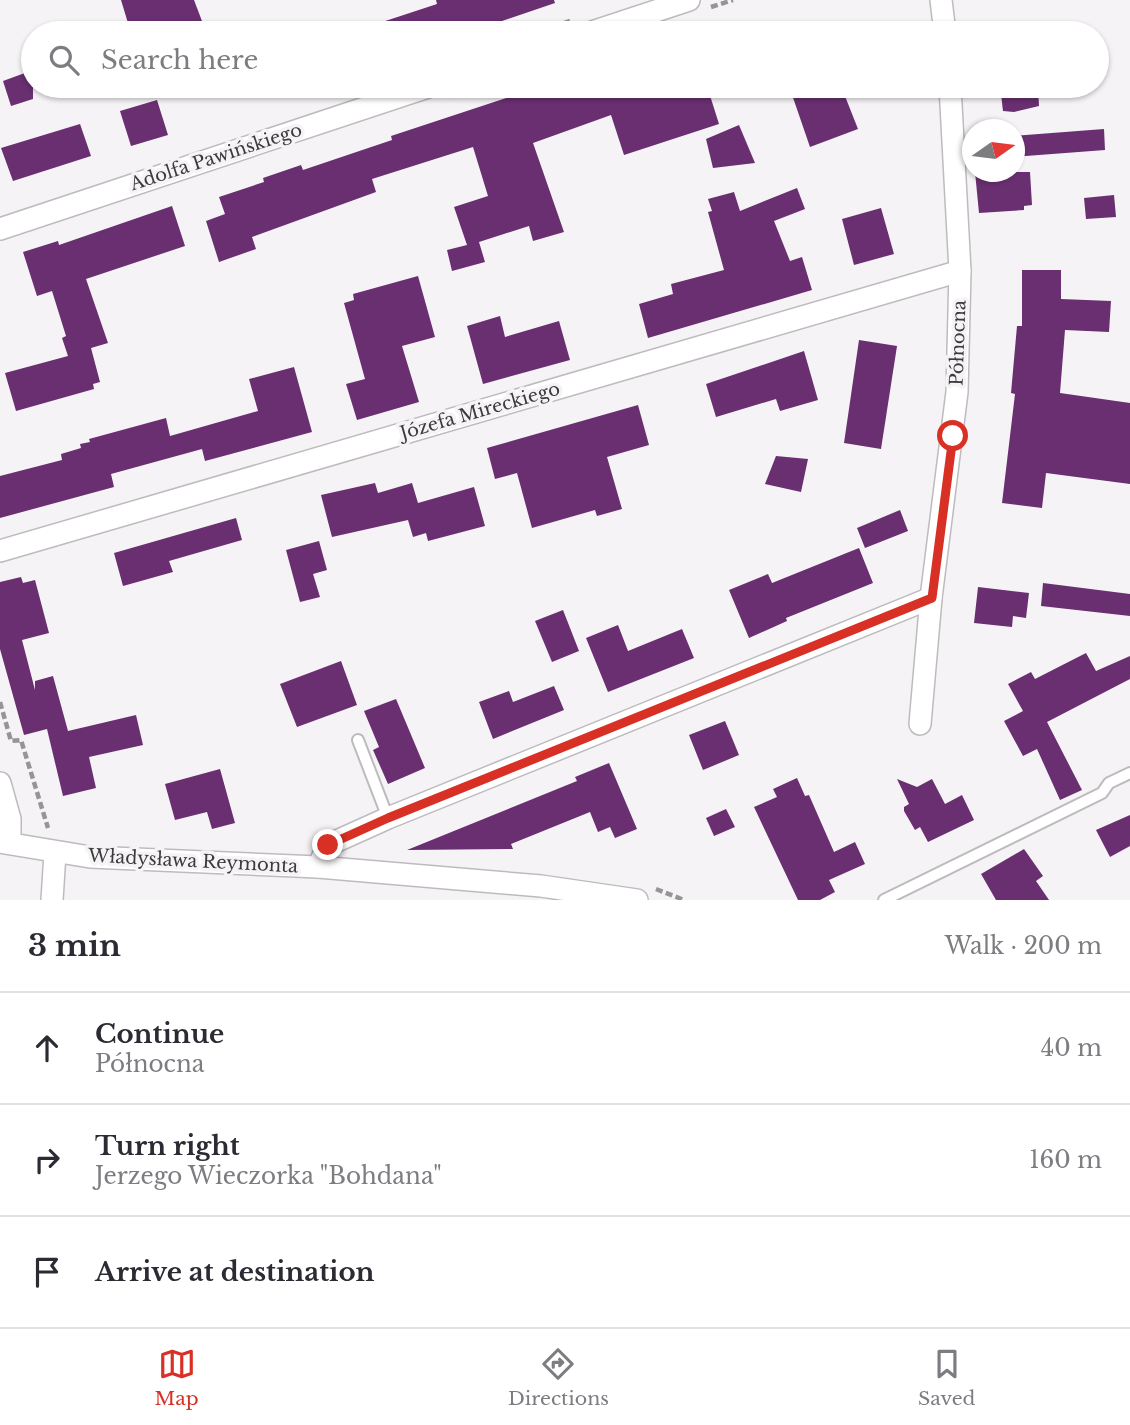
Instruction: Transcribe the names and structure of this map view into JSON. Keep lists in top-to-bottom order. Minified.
{"streets":{"street":["Adolfa Pawińskiego","Północna","Józefa Mireckiego","Władysława Reymonta"]},"crossings":[["Północna","Józefa Mireckiego"]],"north":"right","page":{"search":"Search here","heading":["3 min","Walk · 200 m"],"list":[["Continue","Północna","40 m"],["Turn right","Jerzego Wieczorka \"Bohdana\"","160 m"],"Arrive at destination"],"nav":["Map","Directions","Saved"]}}
